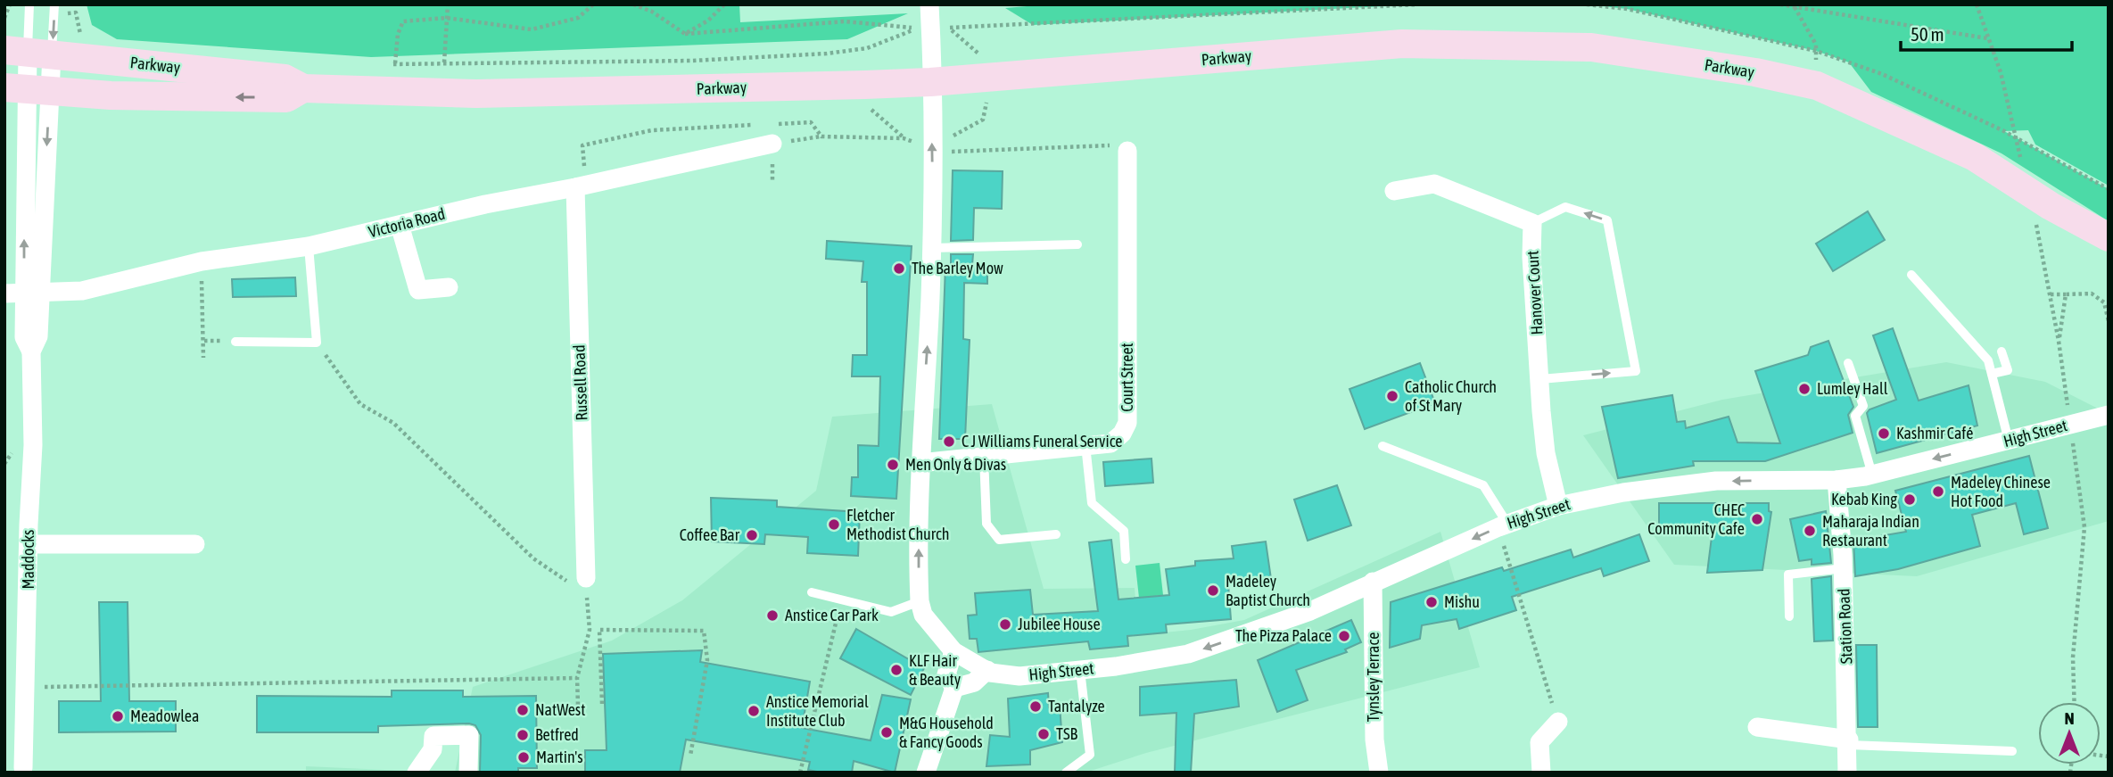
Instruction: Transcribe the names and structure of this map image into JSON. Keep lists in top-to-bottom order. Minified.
{"streets":{"street":["Parkway","Victoria Road","Hanover Court","Court Street","Russell Road","High Street","Maddocks","Station Road","Tynsley Terrace"]},"crossings":[["Parkway","Maddocks"],["Victoria Road","Russell Road"],["Victoria Road","Maddocks"],["Hanover Court","High Street"],["High Street","Station Road"],["High Street","Tynsley Terrace"]],"one_way":["High Street"],"places":["The Barley Mow","Lumley Hall","Catholic Church of St Mary","Kashmir Café","C J Williams Funeral Service","Men Only & Divas","Madeley Chinese Hot Food","Kebab King","CHEC Community Cafe","Fletcher Methodist Church","Maharaja Indian Restaurant","Coffee Bar","Madeley Baptist Church","Mishu","Anstice Car Park","Jubilee House","The Pizza Palace","KLF Hair & Beauty","Tantalyze","NatWest","Anstice Memorial Institute Club","Meadowlea","M&G Household & Fancy Goods","TSB","Betfred","Martin's"],"scale_bar":"50 m","north":"top"}
